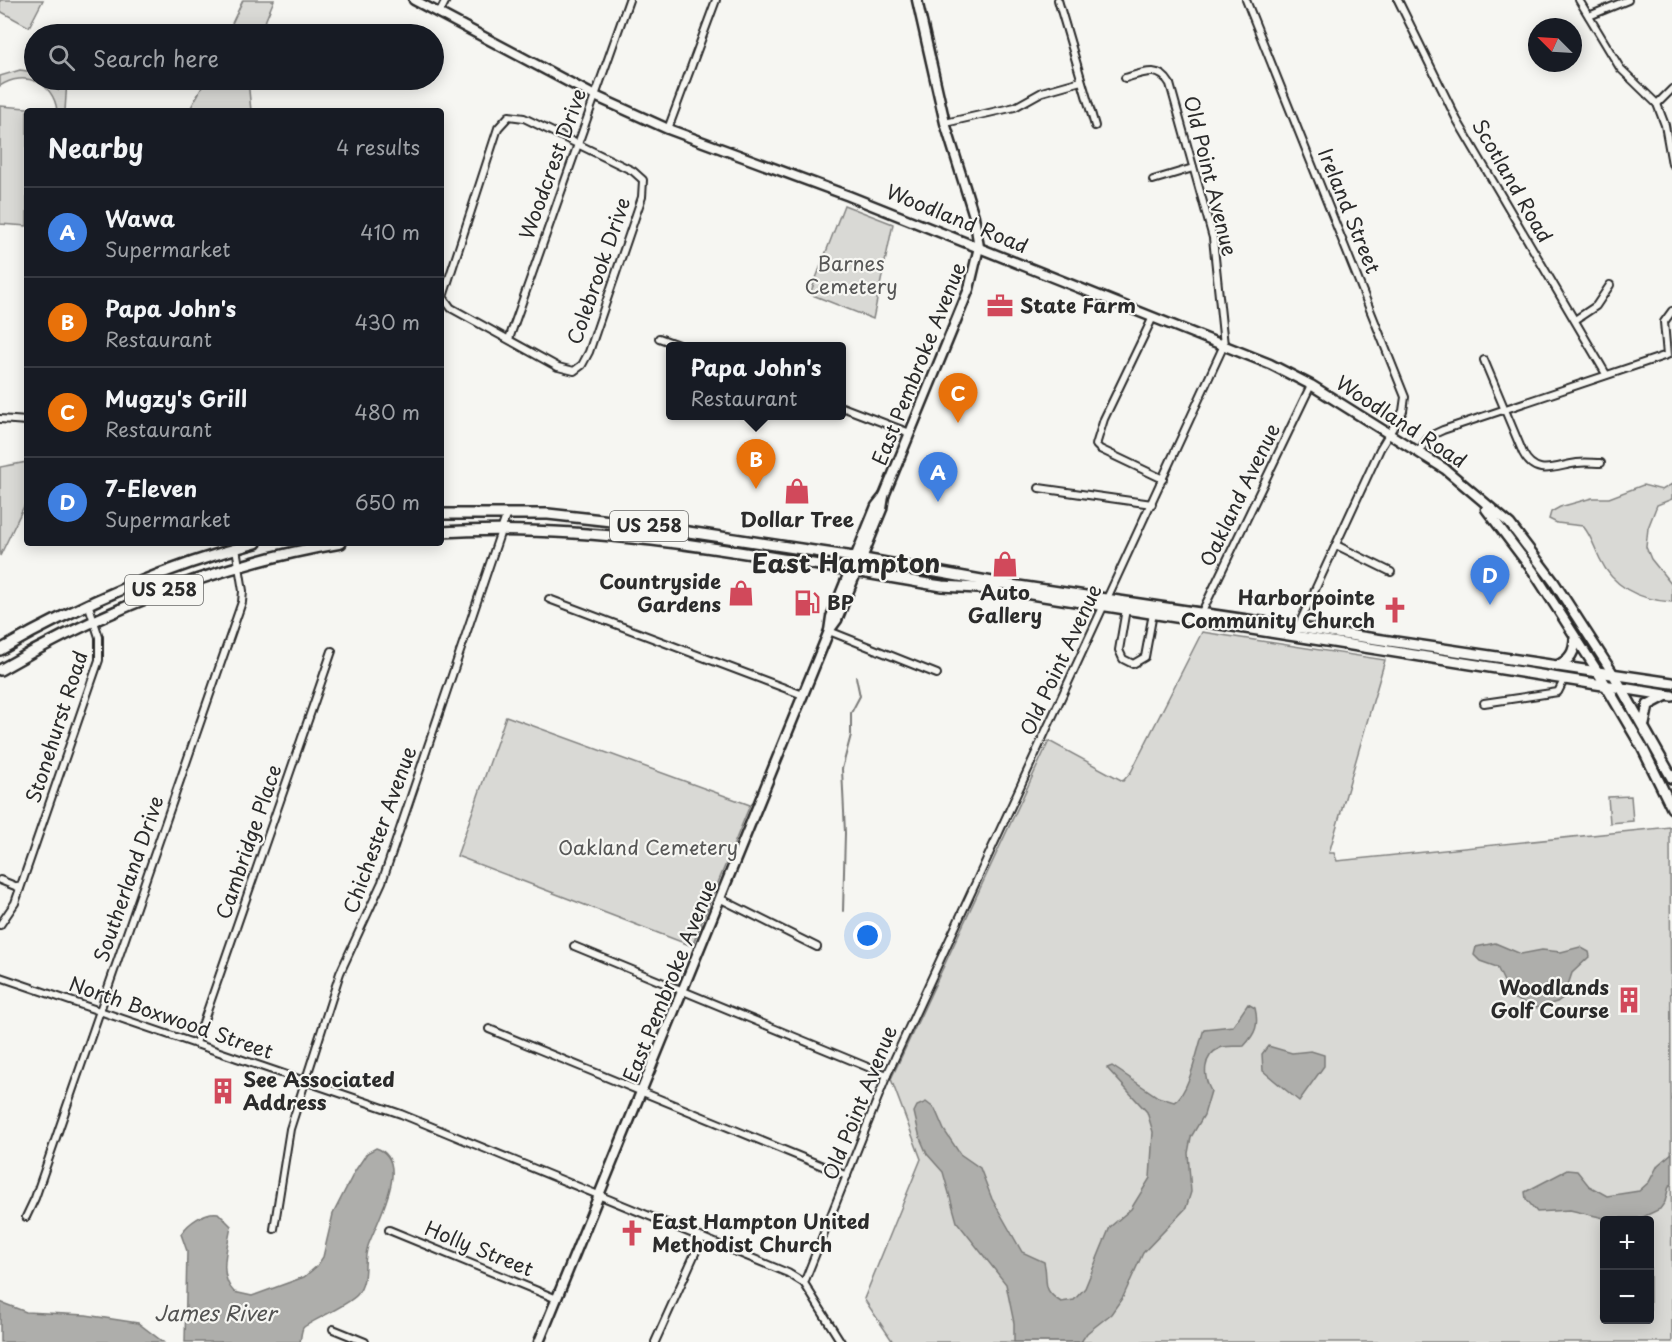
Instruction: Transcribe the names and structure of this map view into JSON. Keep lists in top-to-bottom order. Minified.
{"streets":{"main road":["Woodland Road","East Pembroke Avenue","US 258"],"street":["Woodcrest Drive","Old Point Avenue","Scotland Road","Ireland Street","Colebrook Drive","Oakland Avenue","Stonehurst Road","Chichester Avenue","Cambridge Place","Southerland Drive","North Boxwood Street","Holly Street"]},"crossings":[["Woodcrest Drive","Woodland Road"],["Woodcrest Drive","Colebrook Drive"],["Old Point Avenue","Woodland Road"],["Old Point Avenue","US 258"],["Old Point Avenue","North Boxwood Street"],["Ireland Street","Woodland Road"],["Ireland Street","US 258"],["Woodland Road","East Pembroke Avenue"],["Woodland Road","Oakland Avenue"],["Woodland Road","US 258"],["East Pembroke Avenue","US 258"],["East Pembroke Avenue","North Boxwood Street"],["East Pembroke Avenue","Holly Street"],["Oakland Avenue","US 258"],["US 258","Stonehurst Road"],["US 258","Chichester Avenue"],["US 258","Southerland Drive"],["Chichester Avenue","North Boxwood Street"],["Cambridge Place","North Boxwood Street"],["Southerland Drive","North Boxwood Street"]],"districts":["East Hampton"],"water":["James River"],"parks":["Barnes Cemetery","Oakland Cemetery"],"places":{"office":["State Farm"],"shop":["Dollar Tree","Auto Gallery","Countryside Gardens"],"fuel station":["BP"],"church":["Harborpointe Community Church","East Hampton United Methodist Church"],"building":["Woodlands Golf Course","See Associated Address"]},"north":"top left","page":{"search":"Search here","heading":["Nearby","4 results"],"list":[{"mark":"A","name":"Wawa","note":"Supermarket","value":"410 m"},{"mark":"B","name":"Papa John's","note":"Restaurant","value":"430 m"},{"mark":"C","name":"Mugzy's Grill","note":"Restaurant","value":"480 m"},{"mark":"D","name":"7-Eleven","note":"Supermarket","value":"650 m"}],"popup":["Papa John's","Restaurant"],"pins":["C","B","A","D"],"map_buttons":["+","−"]}}
